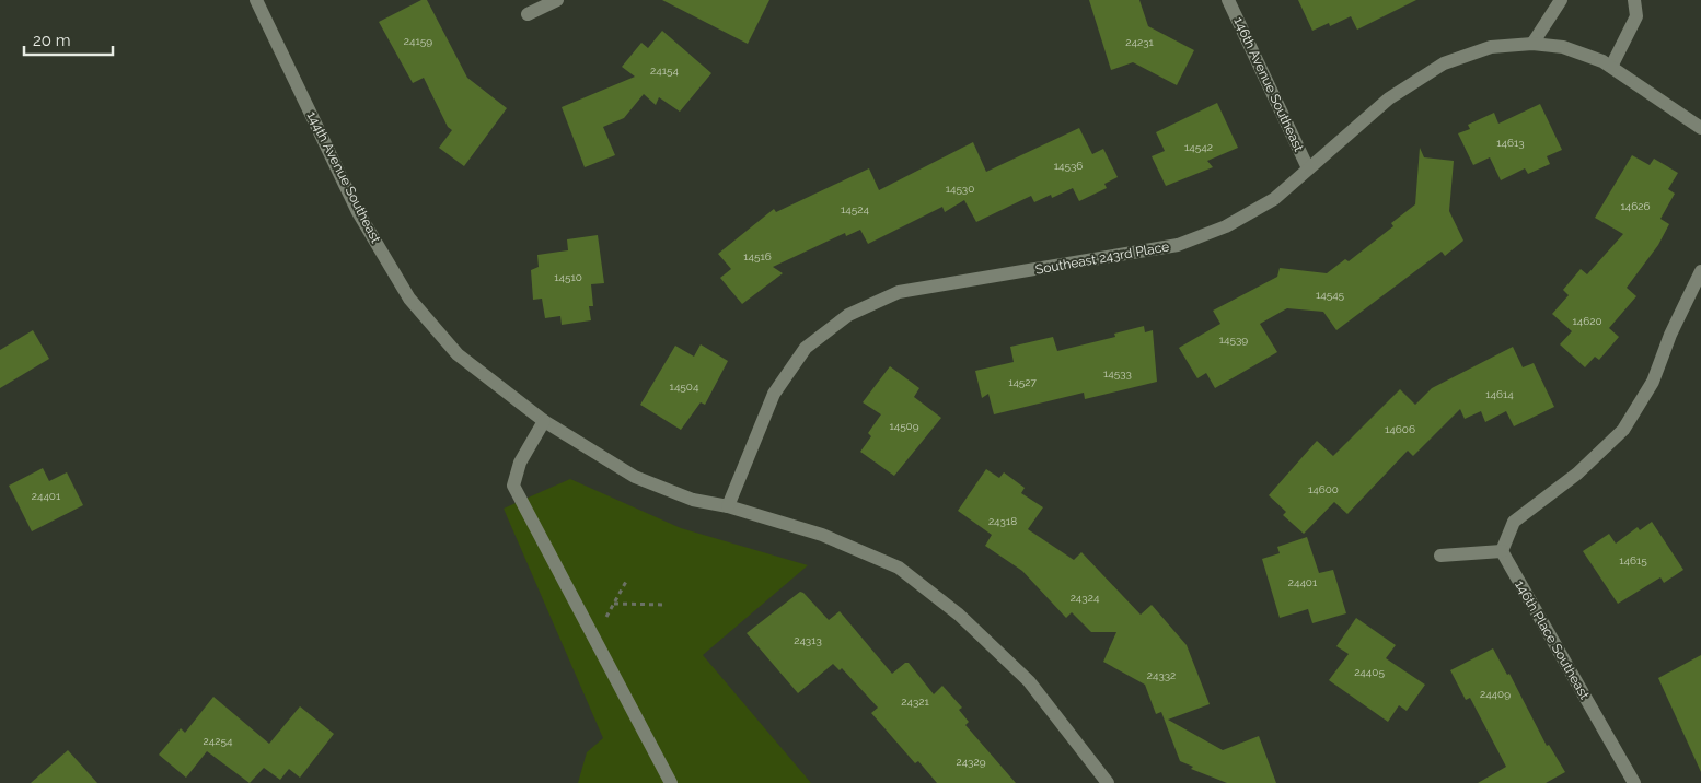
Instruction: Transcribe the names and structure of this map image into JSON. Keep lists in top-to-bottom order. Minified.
{"streets":{"street":["146th Avenue Southeast","144th Avenue Southeast","Southeast 243rd Place","146th Place Southeast"]},"crossings":[["146th Avenue Southeast","Southeast 243rd Place"],["144th Avenue Southeast","Southeast 243rd Place"]],"house_numbers":["24159","24231","24154","14613","14542","14536","14530","14626","14524","14516","14510","14545","14620","14539","14533","14527","14504","14614","14509","14606","14600","24401","24318","14615","24401","24324","24313","24405","24332","24409","24321","24254","24329"],"scale_bar":"20 m"}
